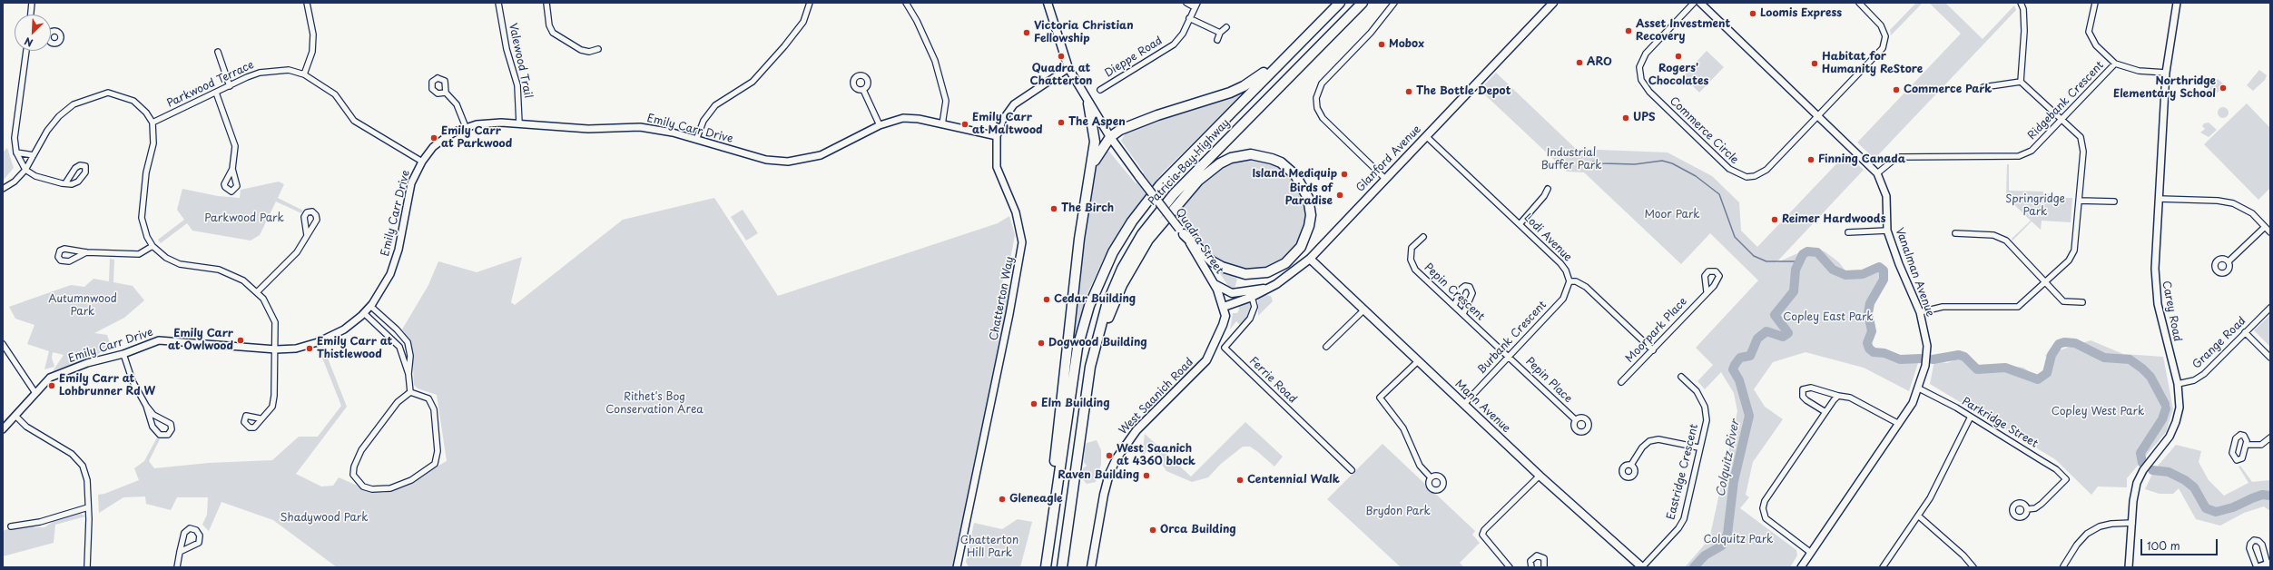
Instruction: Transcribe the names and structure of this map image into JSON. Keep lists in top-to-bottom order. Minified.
{"streets":{"highway":["Patricia Bay Highway"],"main road":["Glanford Avenue","Quadra Street","West Saanich Road","Mann Avenue"],"street":["Dieppe Road","Valewood Trail","Parkwood Terrace","Ridgebank Crescent","Emily Carr Drive","Commerce Circle","Lodi Avenue","Vanalman Avenue","Pepin Crescent","Chatterton Way","Carey Road","Moorpark Place","Burbank Crescent","Grange Road","Ferrie Road","Pepin Place","Parkridge Street","Eastridge Crescent"]},"crossings":[["Valewood Trail","Emily Carr Drive"],["Parkwood Terrace","Emily Carr Drive"],["Ridgebank Crescent","Vanalman Avenue"],["Ridgebank Crescent","Carey Road"],["Emily Carr Drive","Chatterton Way"],["Commerce Circle","Vanalman Avenue"],["Glanford Avenue","Lodi Avenue"],["Glanford Avenue","Quadra Street"],["Glanford Avenue","Ferrie Road"],["Glanford Avenue","West Saanich Road"],["Glanford Avenue","Mann Avenue"],["Lodi Avenue","Burbank Crescent"],["Quadra Street","Chatterton Way"],["Quadra Street","West Saanich Road"],["Vanalman Avenue","Parkridge Street"],["Pepin Crescent","Burbank Crescent"],["Pepin Crescent","Pepin Place"],["Carey Road","Grange Road"],["Burbank Crescent","Pepin Place"],["Burbank Crescent","Mann Avenue"],["Mann Avenue","Eastridge Crescent"]],"water":["Colquitz River"],"parks":["Industrial Buffer Park","Springridge Park","Moor Park","Parkwood Park","Autumnwood Park","Copley East Park","Rithet's Bog Conservation Area","Copley West Park","Brydon Park","Shadywood Park","Colquitz Park","Chatterton Hill Park"],"places":["Loomis Express","Asset Investment Recovery","Victoria Christian Fellowship","Mobox","Quadra at Chatterton","Rogers' Chocolates","ARO","Habitat for Humanity ReStore","Northridge Elementary School","Commerce Park","The Bottle Depot","UPS","The Aspen","Emily Carr at Maltwood","Emily Carr at Parkwood","Finning Canada","Island Mediquip","Birds of Paradise","The Birch","Reimer Hardwoods","Cedar Building","Emily Carr at Owlwood","Dogwood Building","Emily Carr at Thistlewood","Emily Carr at Lohbrunner Rd W","Elm Building","West Saanich at 4360 block","Raven Building","Centennial Walk","Gleneagle","Orca Building"],"scale_bar":"100 m","north":"bottom left"}
